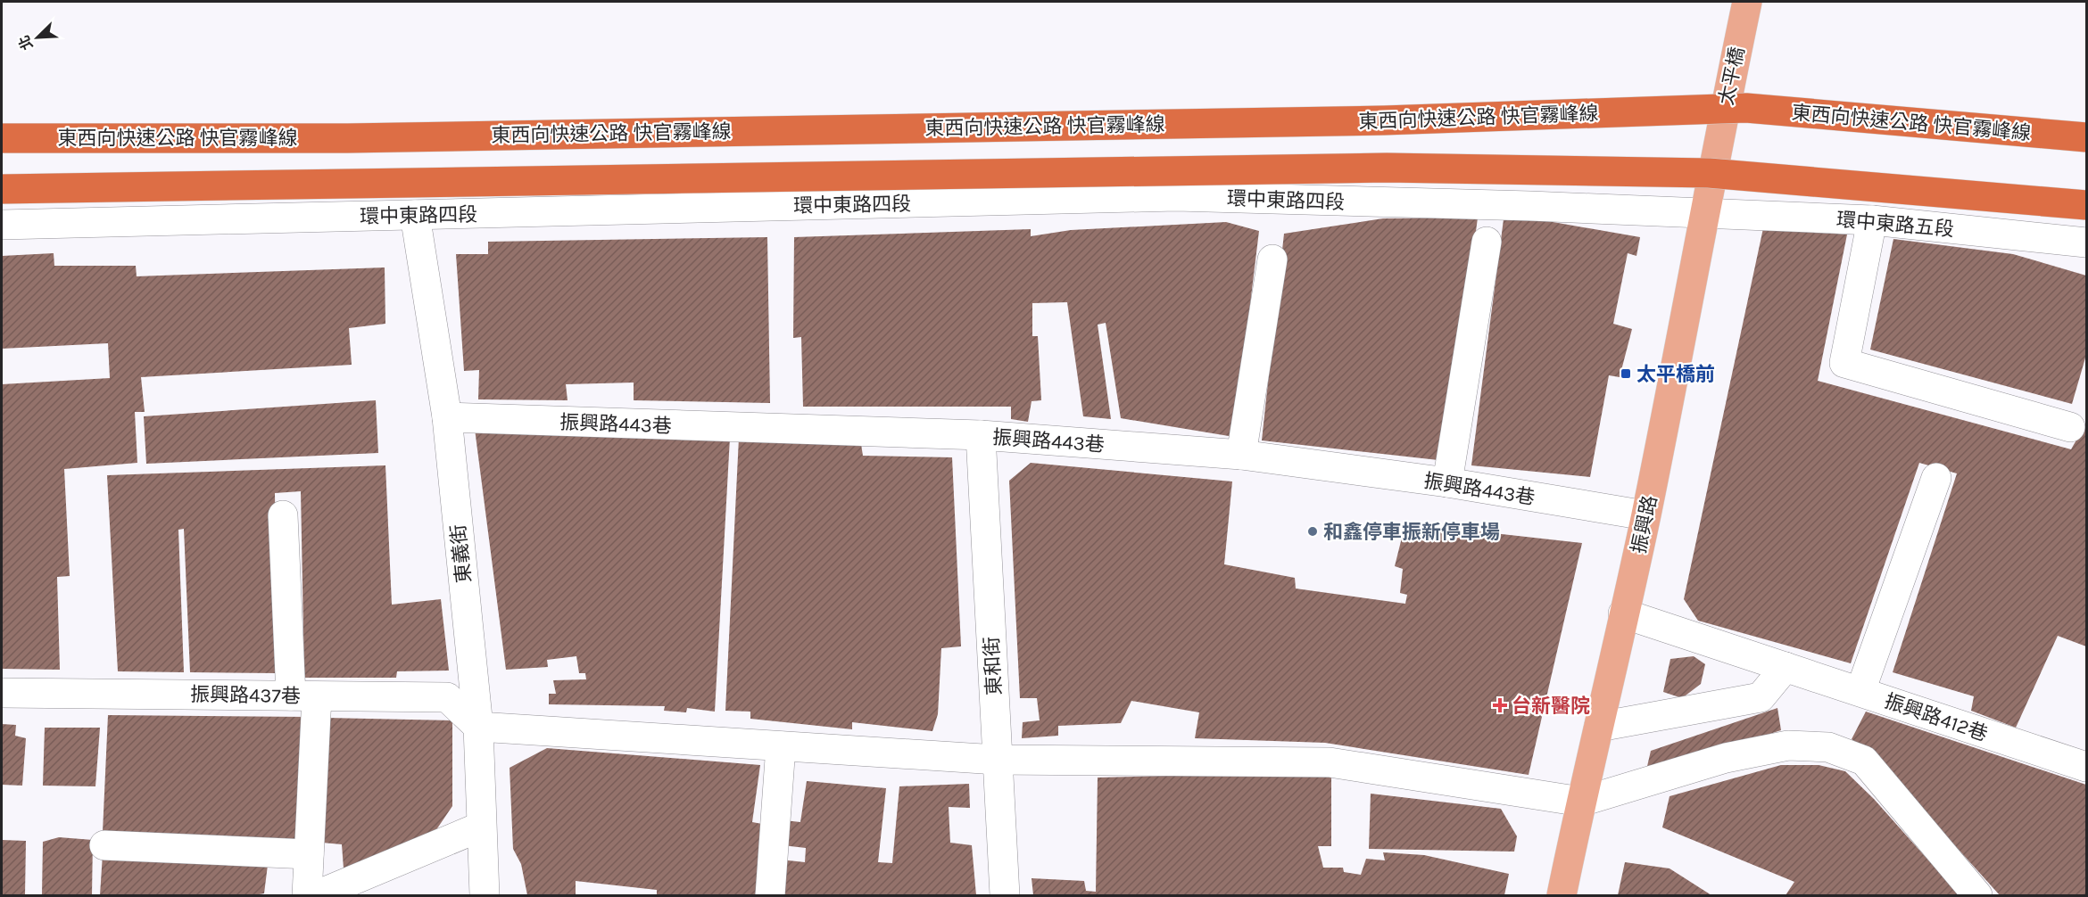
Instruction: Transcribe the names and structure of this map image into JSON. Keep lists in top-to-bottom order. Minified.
{"streets":{"highway":["東西向快速公路 快官霧峰線"],"main road":["太平橋","振興路"],"street":["環中東路四段","環中東路五段","振興路443巷","東義街","東和街","振興路437巷","振興路412巷"]},"crossings":[["太平橋","振興路"],["環中東路四段","環中東路五段"],["環中東路四段","振興路"],["環中東路四段","東義街"],["環中東路五段","振興路"],["振興路443巷","振興路"],["振興路443巷","東義街"],["振興路443巷","東和街"],["振興路","振興路412巷"],["東義街","振興路437巷"]],"places":{"transit":["太平橋前"],"other":["和鑫停車振新停車場"],"health":["台新醫院"]},"north":"bottom left"}
